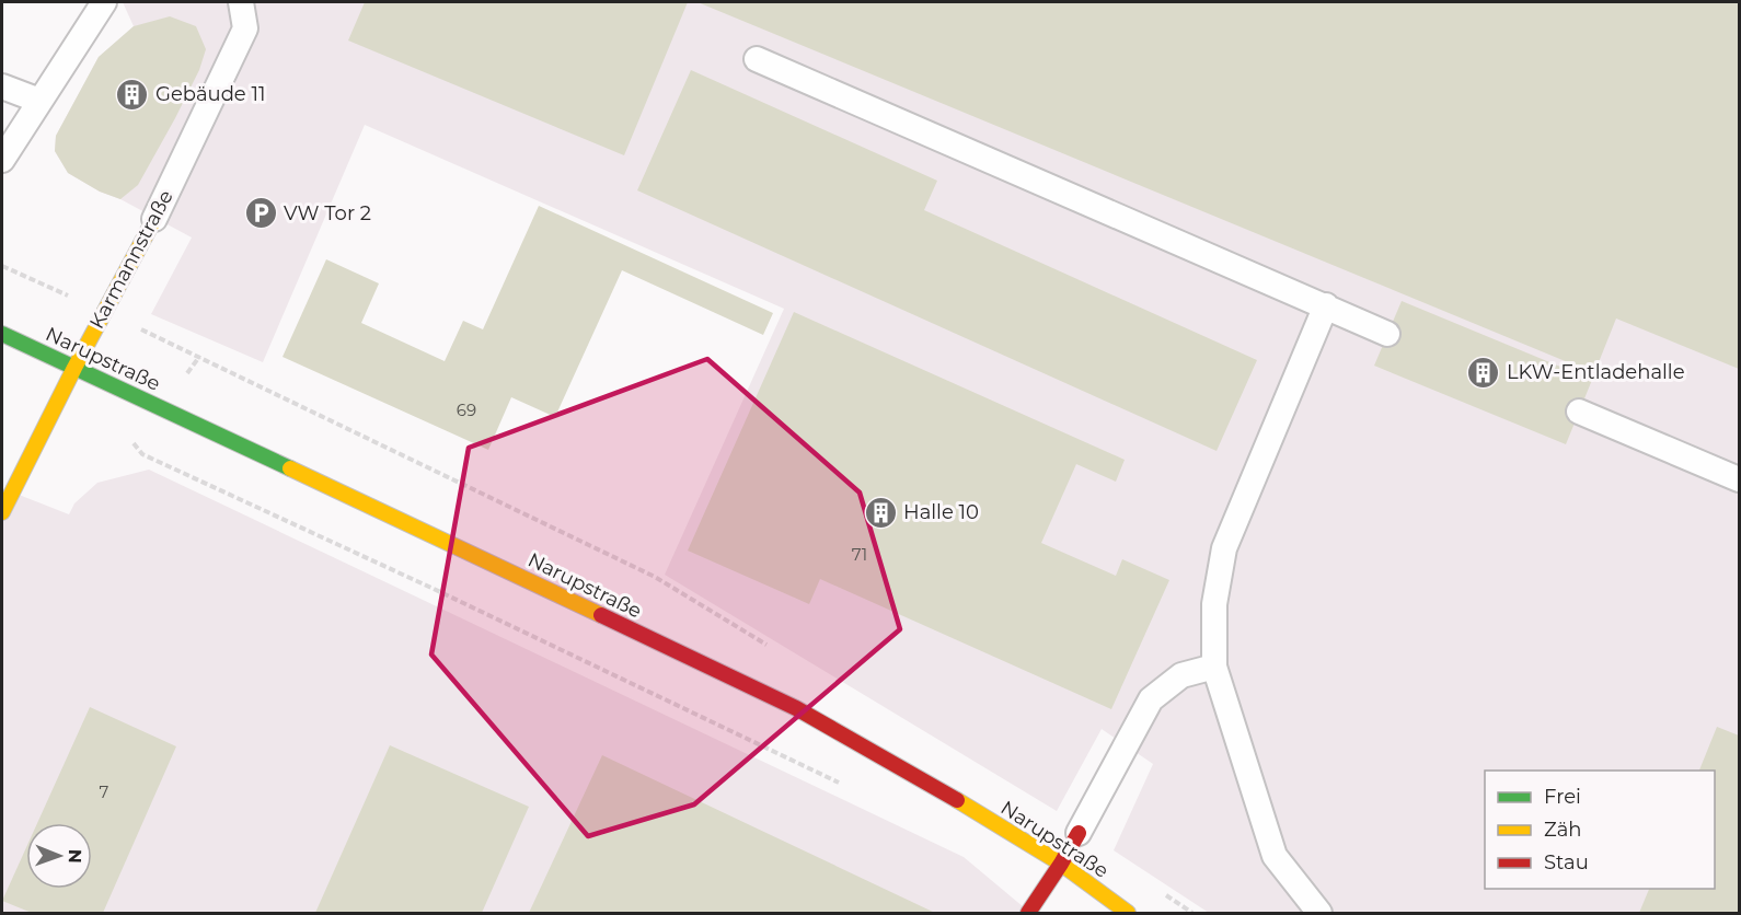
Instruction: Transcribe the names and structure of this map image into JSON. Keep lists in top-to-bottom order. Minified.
{"streets":{"street":["Karmannstraße","Narupstraße"]},"crossings":[["Karmannstraße","Narupstraße"]],"places":{"building":["Gebäude 11","LKW-Entladehalle","Halle 10"],"parking":["VW Tor 2"]},"house_numbers":["69","71","7"],"legend":["Frei","Zäh","Stau"],"north":"right"}
